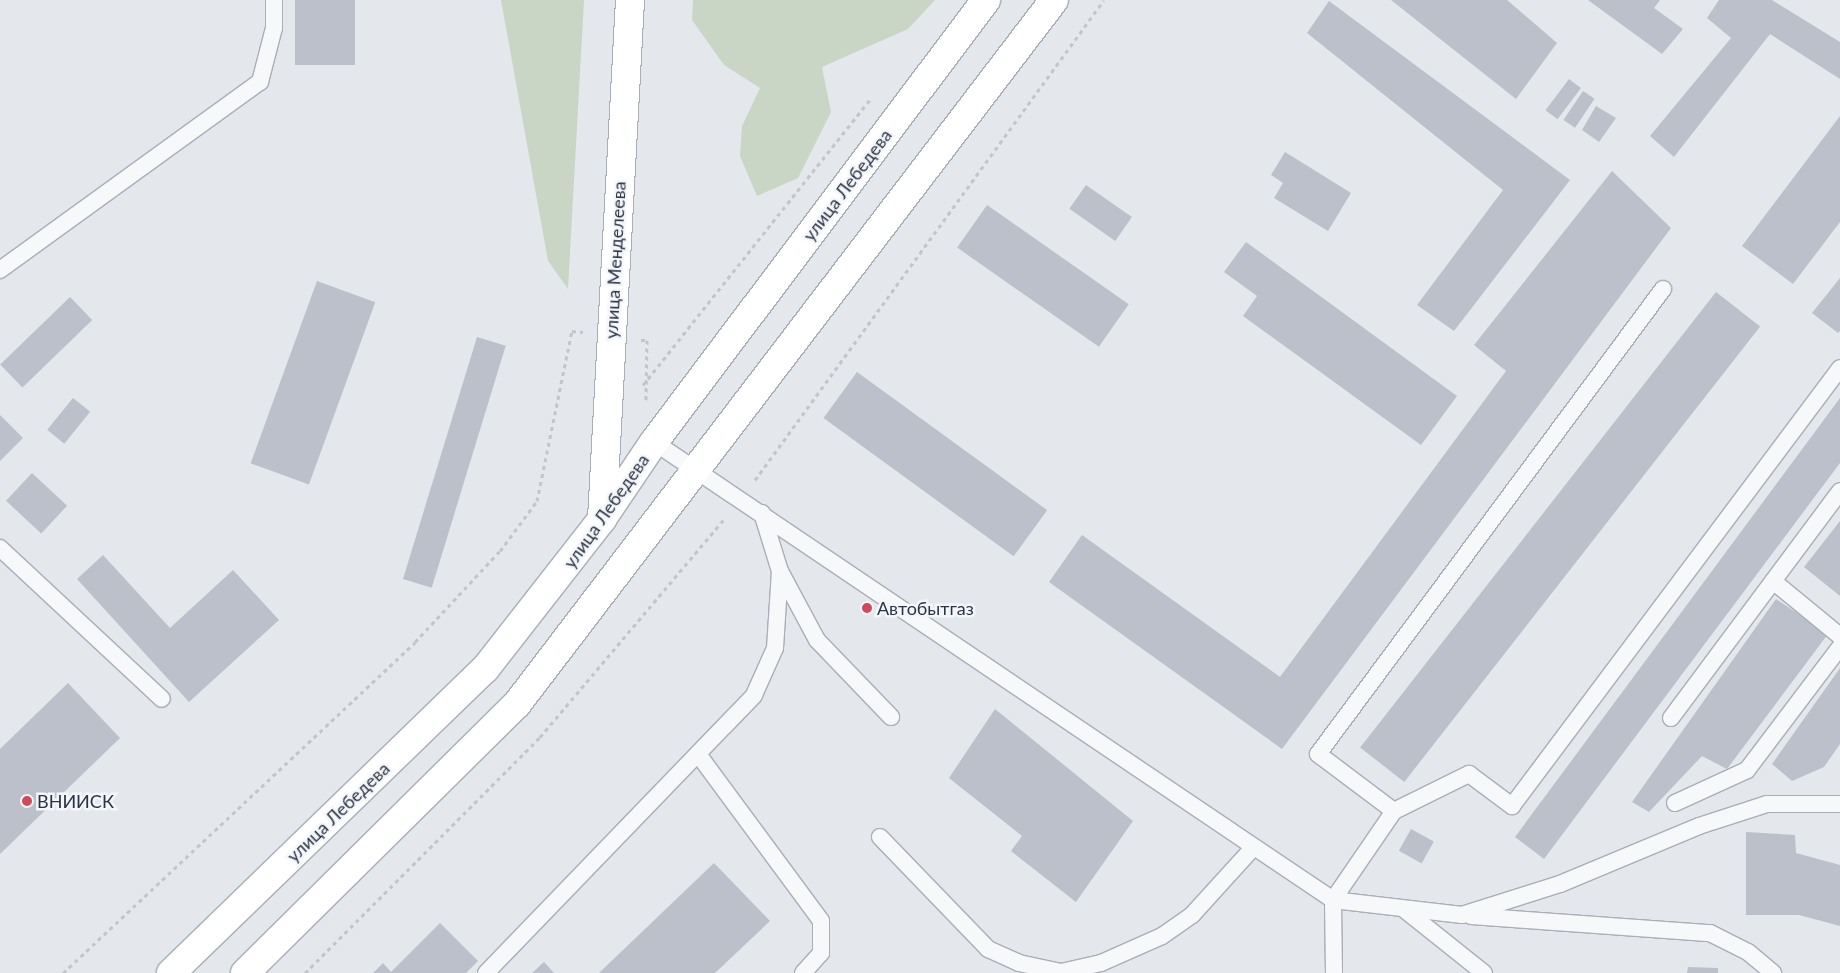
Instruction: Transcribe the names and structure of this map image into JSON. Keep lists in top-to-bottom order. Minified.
{"streets":{"main road":["улица Лебедева","улица Менделеева"]},"crossings":[["улица Лебедева","улица Менделеева"]],"places":["Автобытгаз","ВНИИСК"]}
